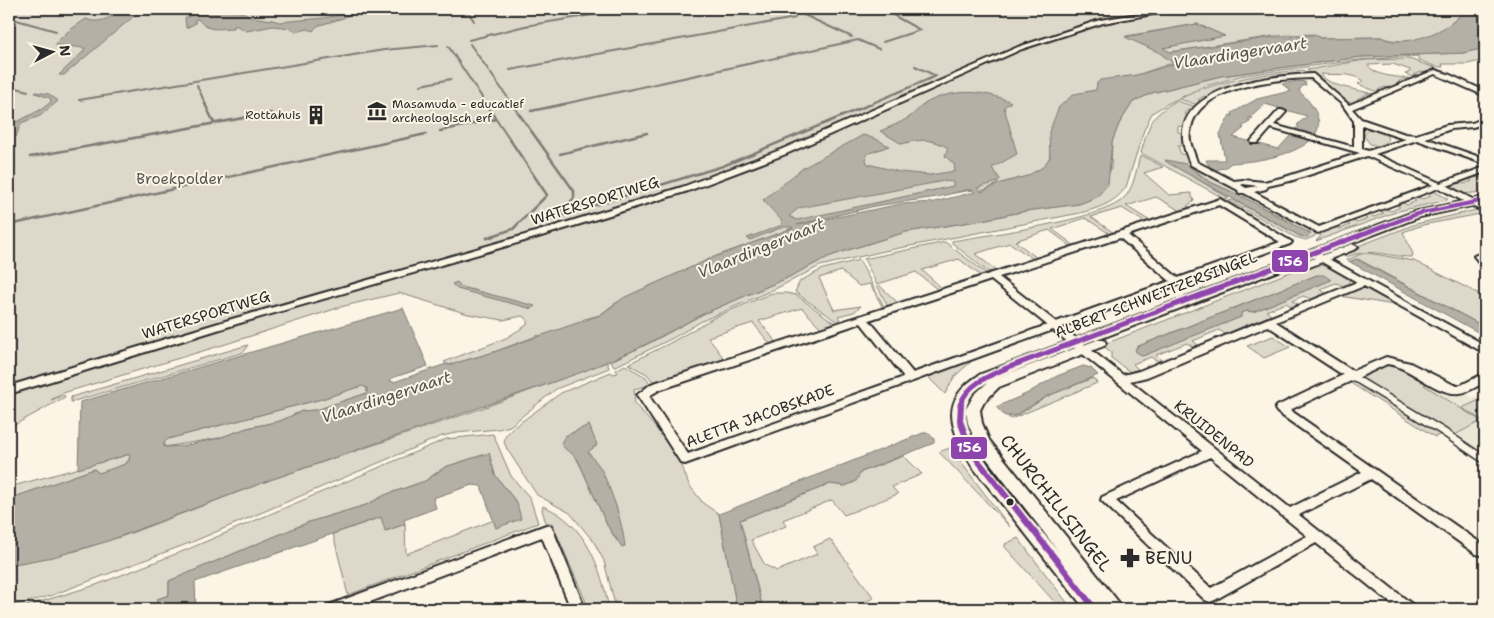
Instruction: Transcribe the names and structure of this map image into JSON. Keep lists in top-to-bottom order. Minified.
{"streets":{"street":["WATERSPORTWEG","ALBERT SCHWEITZERSINGEL","ALETTA JACOBSKADE","KRUIDENPAD","CHURCHILLSINGEL"]},"crossings":[["ALBERT SCHWEITZERSINGEL","KRUIDENPAD"],["ALBERT SCHWEITZERSINGEL","CHURCHILLSINGEL"]],"water":["Vlaardingervaart"],"parks":["Broekpolder"],"places":{"museum":["Masamuda - educatief archeologisch erf"],"building":["Rottahuis"],"pharmacy":["BENU"]},"lines":["transit line 156"],"north":"right"}
